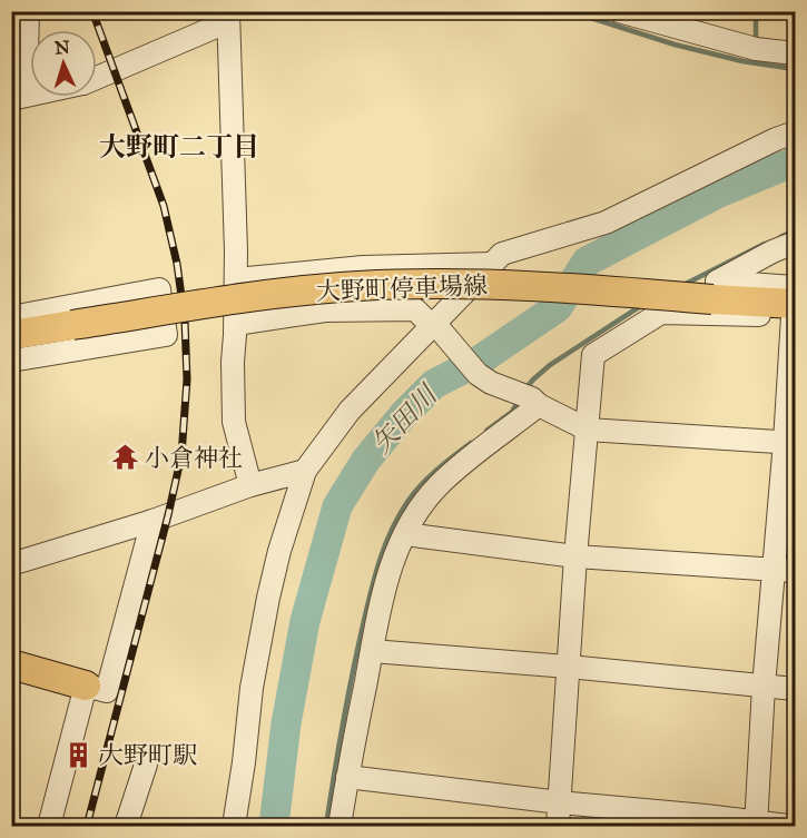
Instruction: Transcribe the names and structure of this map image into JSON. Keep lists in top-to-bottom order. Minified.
{"streets":{"main road":["大野町停車場線"]},"districts":["大野町二丁目"],"water":["矢田川"],"places":{"temple":["小倉神社"],"building":["大野町駅"]},"north":"top"}
